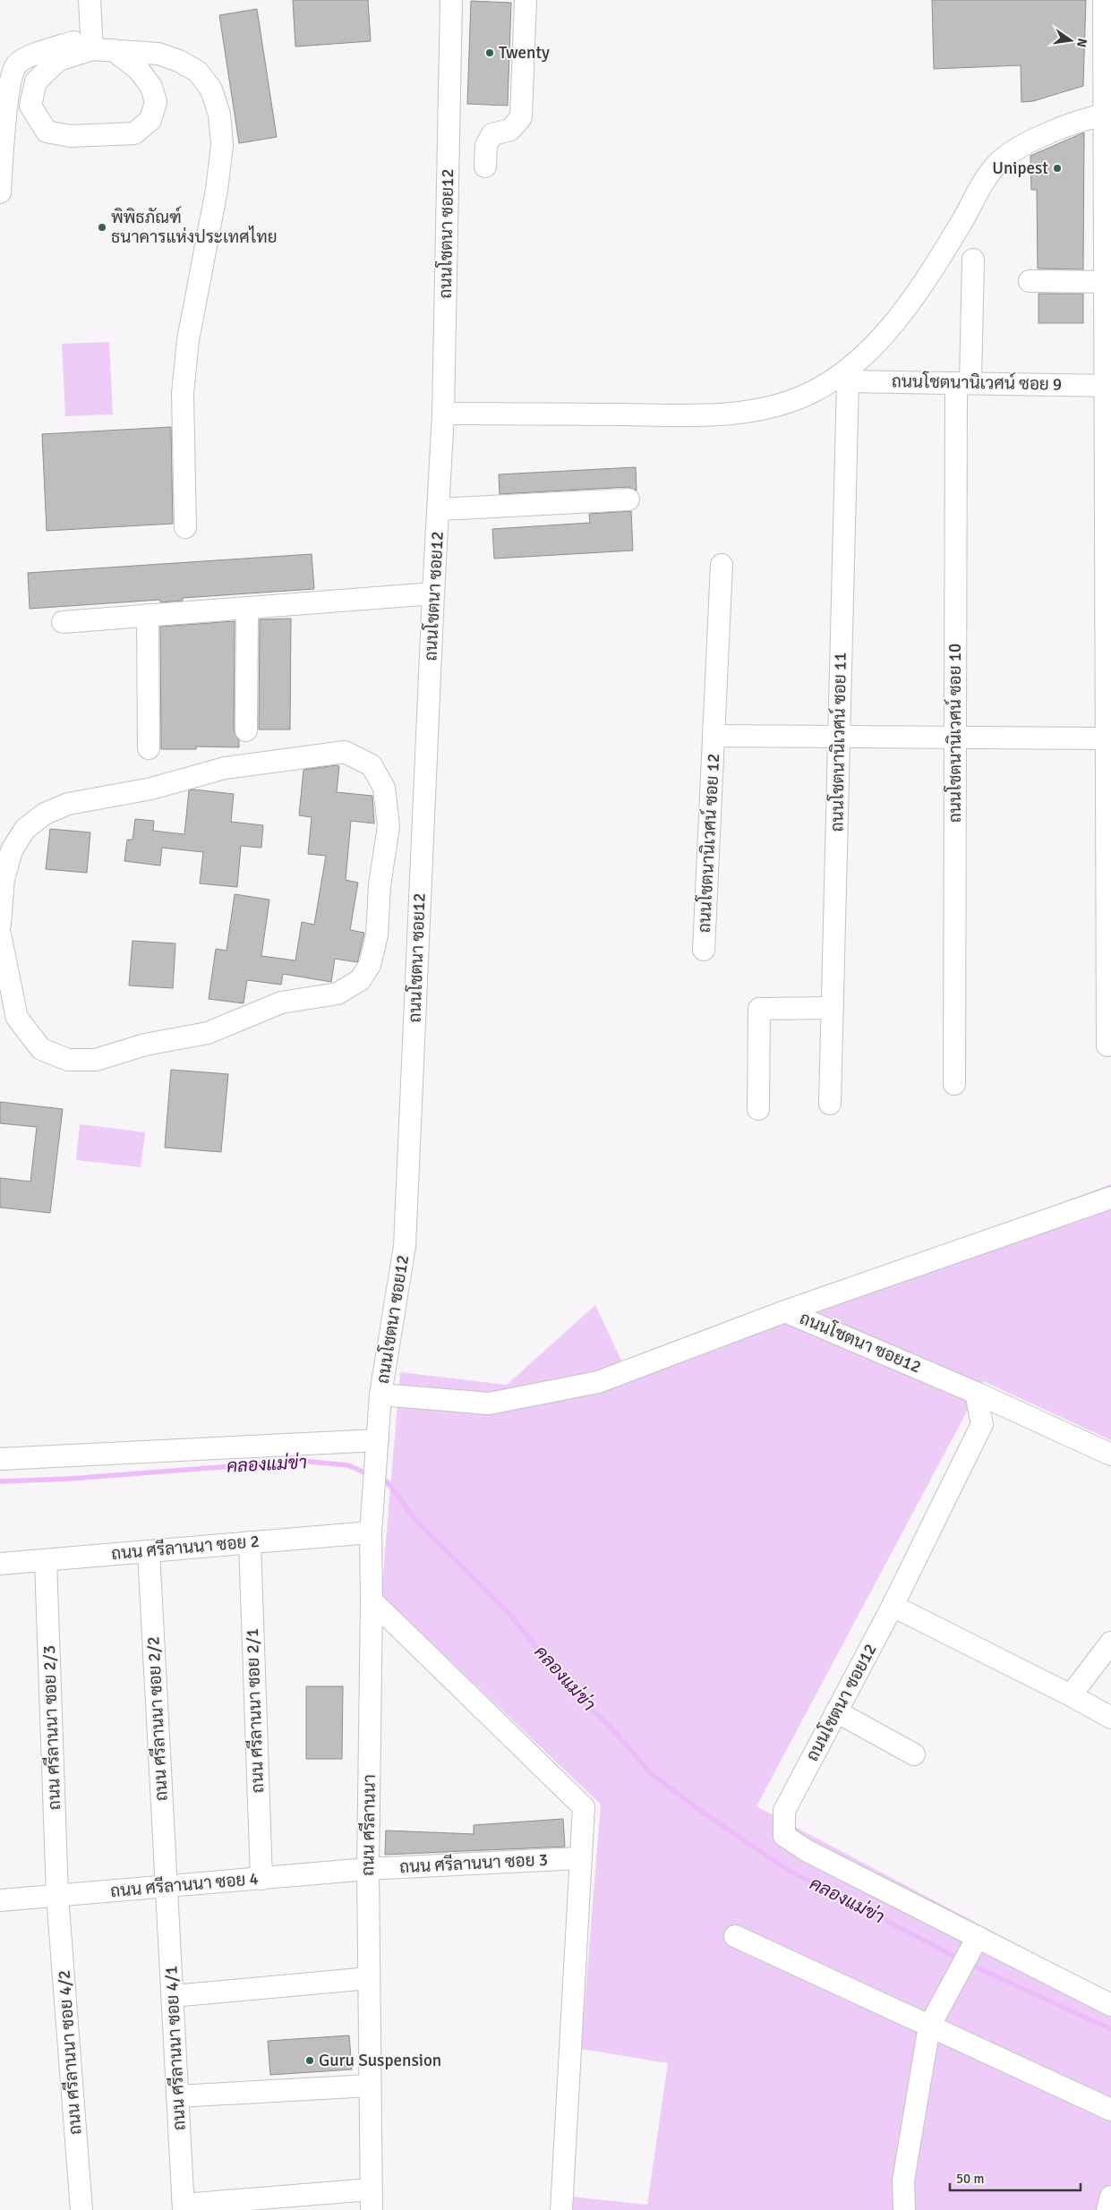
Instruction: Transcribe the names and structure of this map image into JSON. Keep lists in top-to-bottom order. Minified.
{"streets":{"street":["ถนนโชตนา ซอย12","ถนนโชตนานิเวศน์ ซอย 9","ถนนโชตนานิเวศน์ ซอย 10","ถนนโชตนานิเวศน์ ซอย 11","ถนนโชตนานิเวศน์ ซอย 12","ถนน ศรีลานนา ซอย 2","ถนน ศรีลานนา ซอย 2/1","ถนน ศรีลานนา ซอย 2/2","ถนน ศรีลานนา ซอย 2/3","ถนน ศรีลานนา","ถนน ศรีลานนา ซอย 3","ถนน ศรีลานนา ซอย 4","ถนน ศรีลานนา ซอย 4/1","ถนน ศรีลานนา ซอย 4/2"]},"crossings":[["ถนนโชตนา ซอย12","ถนน ศรีลานนา"],["ถนนโชตนานิเวศน์ ซอย 9","ถนนโชตนานิเวศน์ ซอย 10"],["ถนนโชตนานิเวศน์ ซอย 9","ถนนโชตนานิเวศน์ ซอย 11"],["ถนนโชตนานิเวศน์ ซอย 10","ถนนโชตนานิเวศน์ ซอย 12"],["ถนนโชตนานิเวศน์ ซอย 11","ถนนโชตนานิเวศน์ ซอย 12"],["ถนน ศรีลานนา ซอย 2","ถนน ศรีลานนา ซอย 2/1"],["ถนน ศรีลานนา ซอย 2","ถนน ศรีลานนา ซอย 2/2"],["ถนน ศรีลานนา ซอย 2","ถนน ศรีลานนา ซอย 2/3"],["ถนน ศรีลานนา ซอย 2","ถนน ศรีลานนา"],["ถนน ศรีลานนา ซอย 2/1","ถนน ศรีลานนา ซอย 4"],["ถนน ศรีลานนา ซอย 2/2","ถนน ศรีลานนา ซอย 4"],["ถนน ศรีลานนา ซอย 2/2","ถนน ศรีลานนา ซอย 4/1"],["ถนน ศรีลานนา ซอย 2/3","ถนน ศรีลานนา ซอย 4"],["ถนน ศรีลานนา ซอย 2/3","ถนน ศรีลานนา ซอย 4/2"],["ถนน ศรีลานนา","ถนน ศรีลานนา ซอย 3"],["ถนน ศรีลานนา","ถนน ศรีลานนา ซอย 4"],["ถนน ศรีลานนา ซอย 3","ถนน ศรีลานนา ซอย 4"],["ถนน ศรีลานนา ซอย 4","ถนน ศรีลานนา ซอย 4/1"],["ถนน ศรีลานนา ซอย 4","ถนน ศรีลานนา ซอย 4/2"]],"water":["คลองแม่ข่า"],"places":["Twenty","Unipest","พิพิธภัณฑ์ ธนาคารแห่งประเทศไทย","Guru Suspension"],"scale_bar":"50 m","north":"right"}
